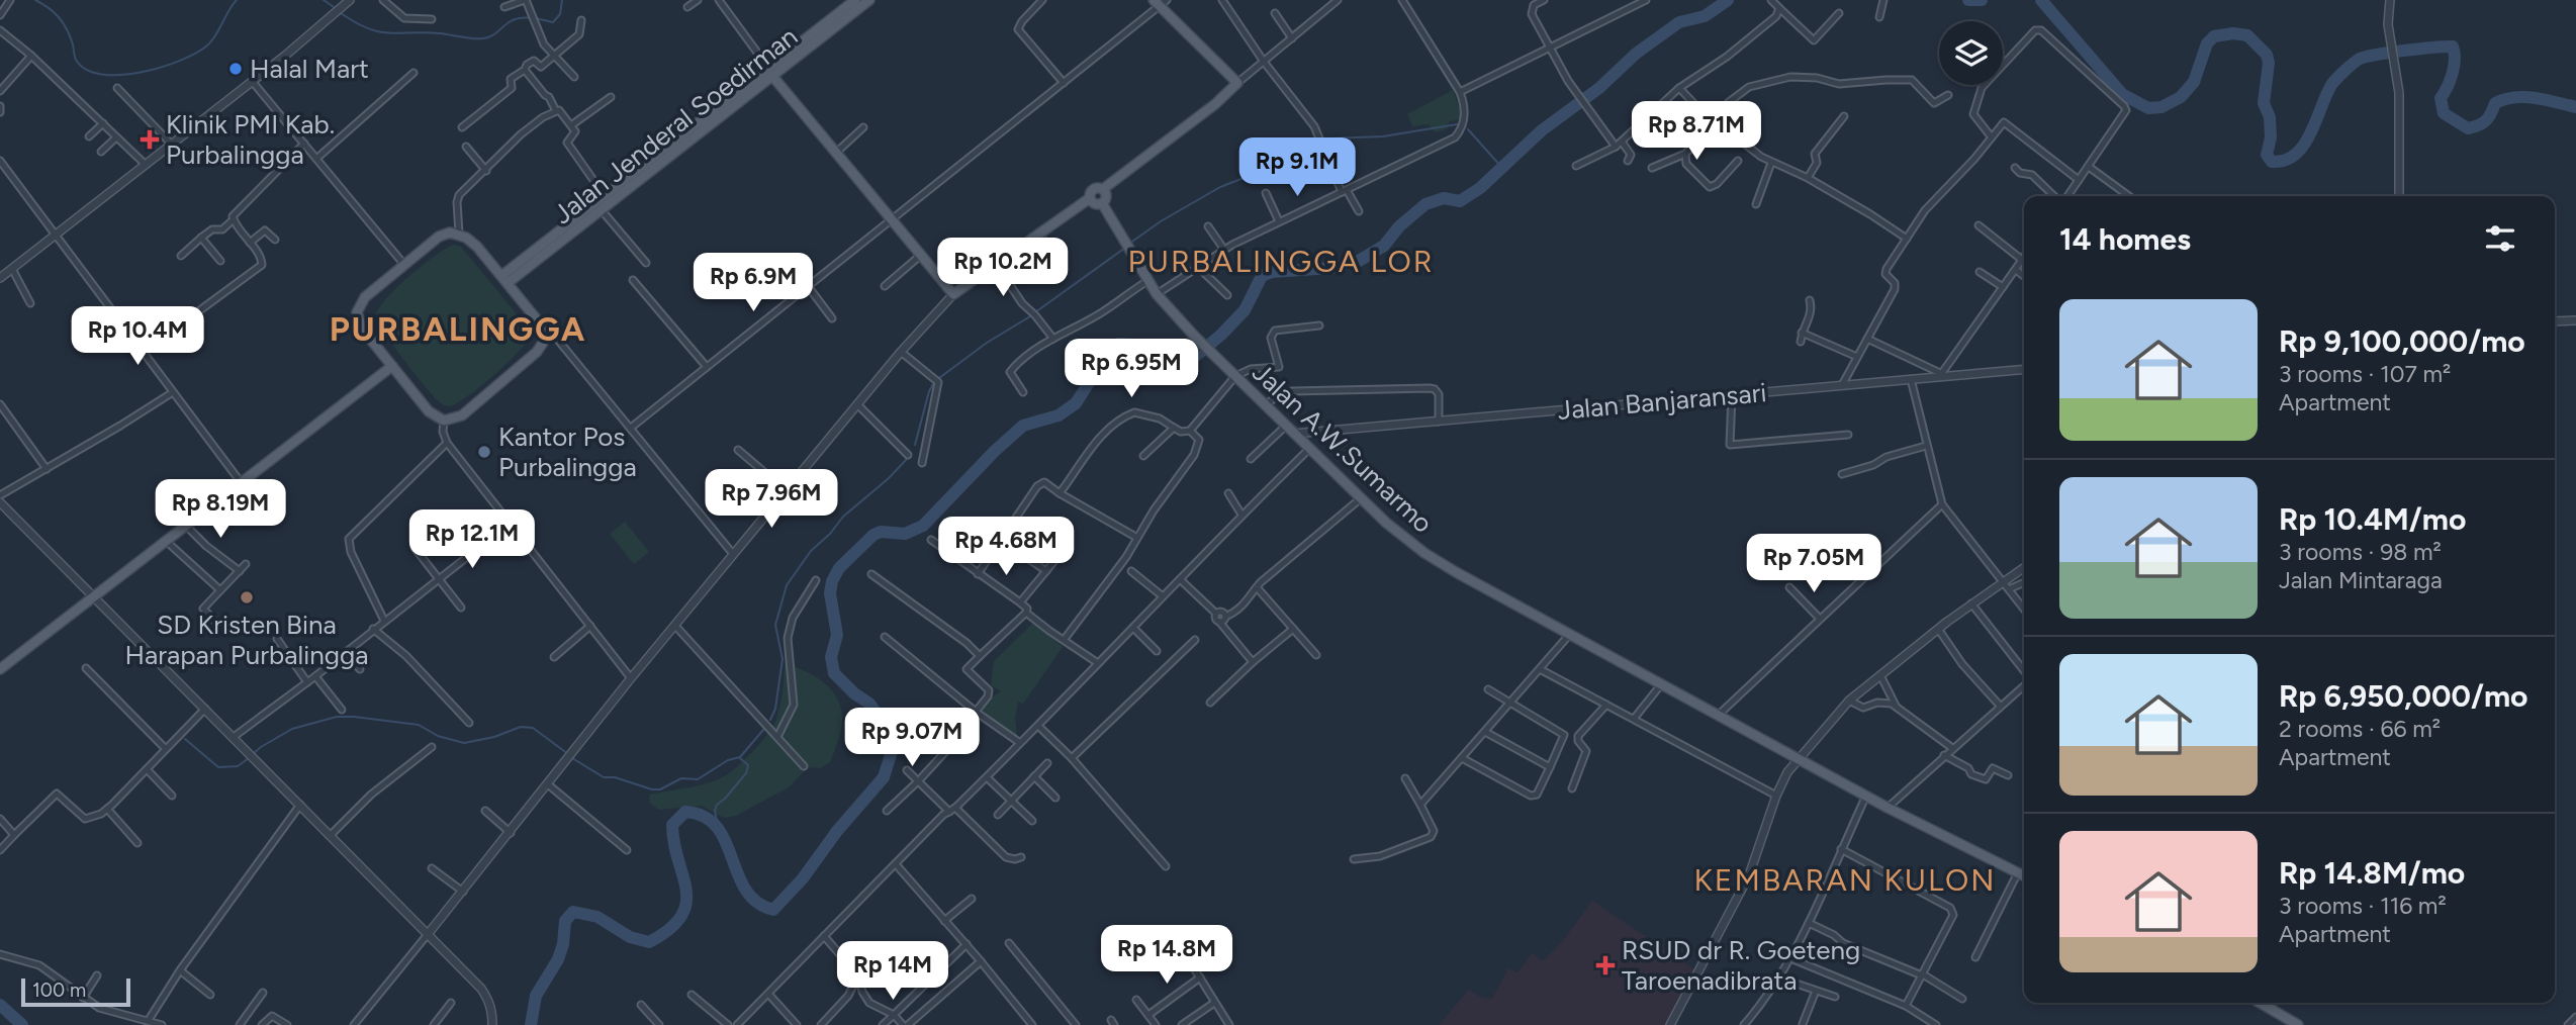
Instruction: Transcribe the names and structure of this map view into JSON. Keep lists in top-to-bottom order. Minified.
{"streets":{"main road":["Jalan Jenderal Soedirman","Jalan A.W.Sumarmo"],"street":["Jalan Banjaransari"]},"crossings":[["Jalan Banjaransari","Jalan A.W.Sumarmo"]],"districts":["PURBALINGGA LOR","PURBALINGGA","KEMBARAN KULON"],"places":{"other":["Halal Mart","Kantor Pos Purbalingga","SD Kristen Bina Harapan Purbalingga"],"health":["Klinik PMI Kab. Purbalingga","RSUD dr R. Goeteng Taroenadibrata"]},"scale_bar":"100 m","page":{"price":["Rp 8.71M","Rp 9.1M","Rp 10.2M","Rp 6.9M","Rp 10.4M","Rp 6.95M","Rp 7.96M","Rp 8.19M","Rp 12.1M","Rp 4.68M","Rp 7.05M","Rp 9.07M","Rp 14.8M","Rp 14M"],"heading":"14 homes","list":[{"name":"Rp 9,100,000/mo","note":"3 rooms · 107 m² · Apartment"},{"name":"Rp 10.4M/mo","note":"3 rooms · 98 m² · Jalan Mintaraga"},{"name":"Rp 6,950,000/mo","note":"2 rooms · 66 m² · Apartment"},{"name":"Rp 14.8M/mo","note":"3 rooms · 116 m² · Apartment"}],"scale":"100 m"}}
